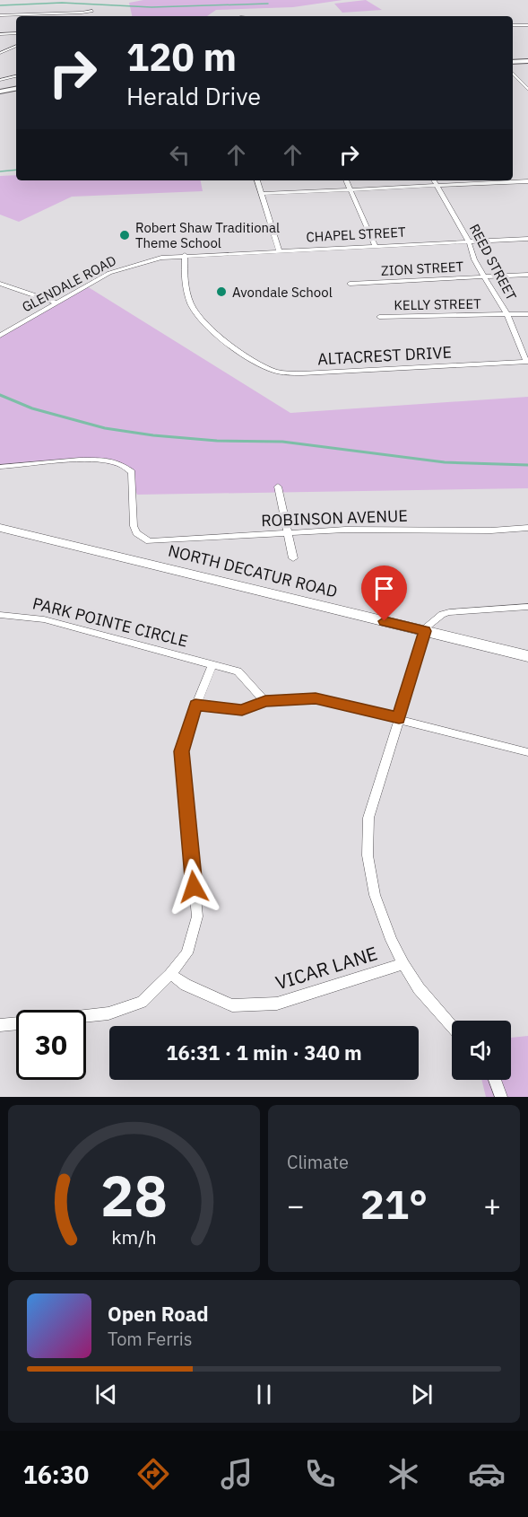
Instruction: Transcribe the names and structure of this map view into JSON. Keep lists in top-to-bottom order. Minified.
{"streets":{"main road":["NORTH DECATUR ROAD"],"street":["CHAPEL STREET","REED STREET","ZION STREET","GLENDALE ROAD","KELLY STREET","ALTACREST DRIVE","ROBINSON AVENUE","PARK POINTE CIRCLE","VICAR LANE"]},"crossings":[["CHAPEL STREET","REED STREET"],["CHAPEL STREET","GLENDALE ROAD"],["CHAPEL STREET","ALTACREST DRIVE"],["REED STREET","ZION STREET"],["REED STREET","KELLY STREET"],["REED STREET","ALTACREST DRIVE"],["GLENDALE ROAD","ALTACREST DRIVE"]],"places":["Robert Shaw Traditional Theme School","Avondale School"],"page":{"turn":["120 m","Herald Drive"],"limit":"30","trip":"16:31 · 1 min · 340 m","tile":"Climate","heat":["−","21°","+"],"song":["Open Road","Tom Ferris"],"tabs":"16:30","gauge":["28","km/h"]}}
